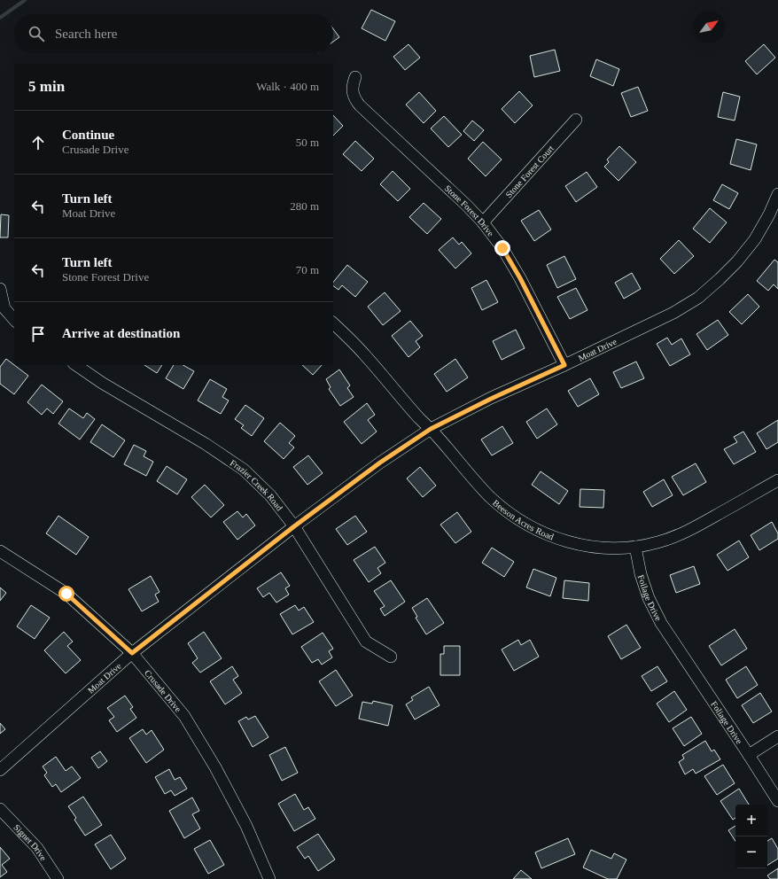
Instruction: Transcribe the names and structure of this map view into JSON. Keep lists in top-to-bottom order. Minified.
{"streets":{"street":["Stone Forest Court","Stone Forest Drive","Moat Drive","Frazier Creek Road","Beeson Acres Road","Foilage Drive","Crusade Drive","Foliage Drive","Signet Drive"]},"crossings":[["Stone Forest Court","Stone Forest Drive"],["Stone Forest Drive","Moat Drive"],["Moat Drive","Frazier Creek Road"],["Moat Drive","Beeson Acres Road"],["Moat Drive","Crusade Drive"],["Beeson Acres Road","Foilage Drive"],["Foilage Drive","Foliage Drive"]],"north":"top right","page":{"search":"Search here","heading":["5 min","Walk · 400 m"],"list":[["Continue","Crusade Drive","50 m"],["Turn left","Moat Drive","280 m"],["Turn left","Stone Forest Drive","70 m"],"Arrive at destination"],"map_buttons":["+","−"]}}
